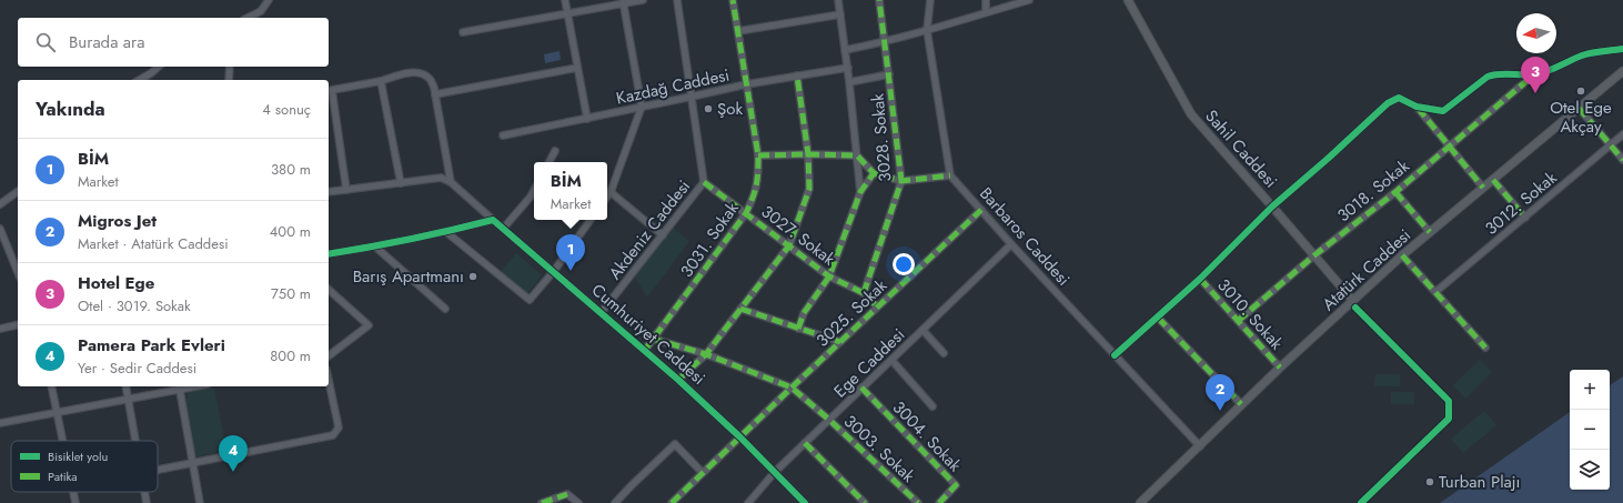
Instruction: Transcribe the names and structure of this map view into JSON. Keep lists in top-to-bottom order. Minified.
{"streets":{"main road":["Sahil Caddesi","Atatürk Caddesi"],"street":["Kazdağ Caddesi","3028. Sokak","3018. Sokak","3012. Sokak","Akdeniz Caddesi","3027. Sokak","Barbaros Caddesi","3031. Sokak","3025. Sokak","3010. Sokak","Cumhuriyet Caddesi","Ege Caddesi","3004. Sokak","3003. Sokak"]},"crossings":[["Kazdağ Caddesi","Akdeniz Caddesi"],["Kazdağ Caddesi","3031. Sokak"],["3028. Sokak","3027. Sokak"],["Sahil Caddesi","3018. Sokak"],["Sahil Caddesi","Atatürk Caddesi"],["3018. Sokak","3010. Sokak"],["Akdeniz Caddesi","3027. Sokak"],["Akdeniz Caddesi","Cumhuriyet Caddesi"],["3027. Sokak","3031. Sokak"],["3027. Sokak","3025. Sokak"],["Barbaros Caddesi","Atatürk Caddesi"],["Barbaros Caddesi","3025. Sokak"],["Barbaros Caddesi","Ege Caddesi"],["3031. Sokak","Cumhuriyet Caddesi"],["3031. Sokak","3003. Sokak"],["Atatürk Caddesi","3010. Sokak"],["3025. Sokak","Cumhuriyet Caddesi"],["3025. Sokak","3003. Sokak"],["Cumhuriyet Caddesi","Ege Caddesi"],["Ege Caddesi","3004. Sokak"],["Ege Caddesi","3003. Sokak"]],"places":["Otel Ege Akçay","Şok","Barış Apartmanı","Turban Plajı"],"legend":["Bisiklet yolu","Patika"],"north":"left","page":{"search":"Burada ara","pins":["3","1","2","4"],"heading":["Yakında","4 sonuç"],"list":[{"mark":"1","name":"BİM","note":"Market","value":"380 m"},{"mark":"2","name":"Migros Jet","note":"Market · Atatürk Caddesi","value":"400 m"},{"mark":"3","name":"Hotel Ege","note":"Otel · 3019. Sokak","value":"750 m"},{"mark":"4","name":"Pamera Park Evleri","note":"Yer · Sedir Caddesi","value":"800 m"}],"popup":["BİM","Market"],"map_buttons":["+","−"]}}
